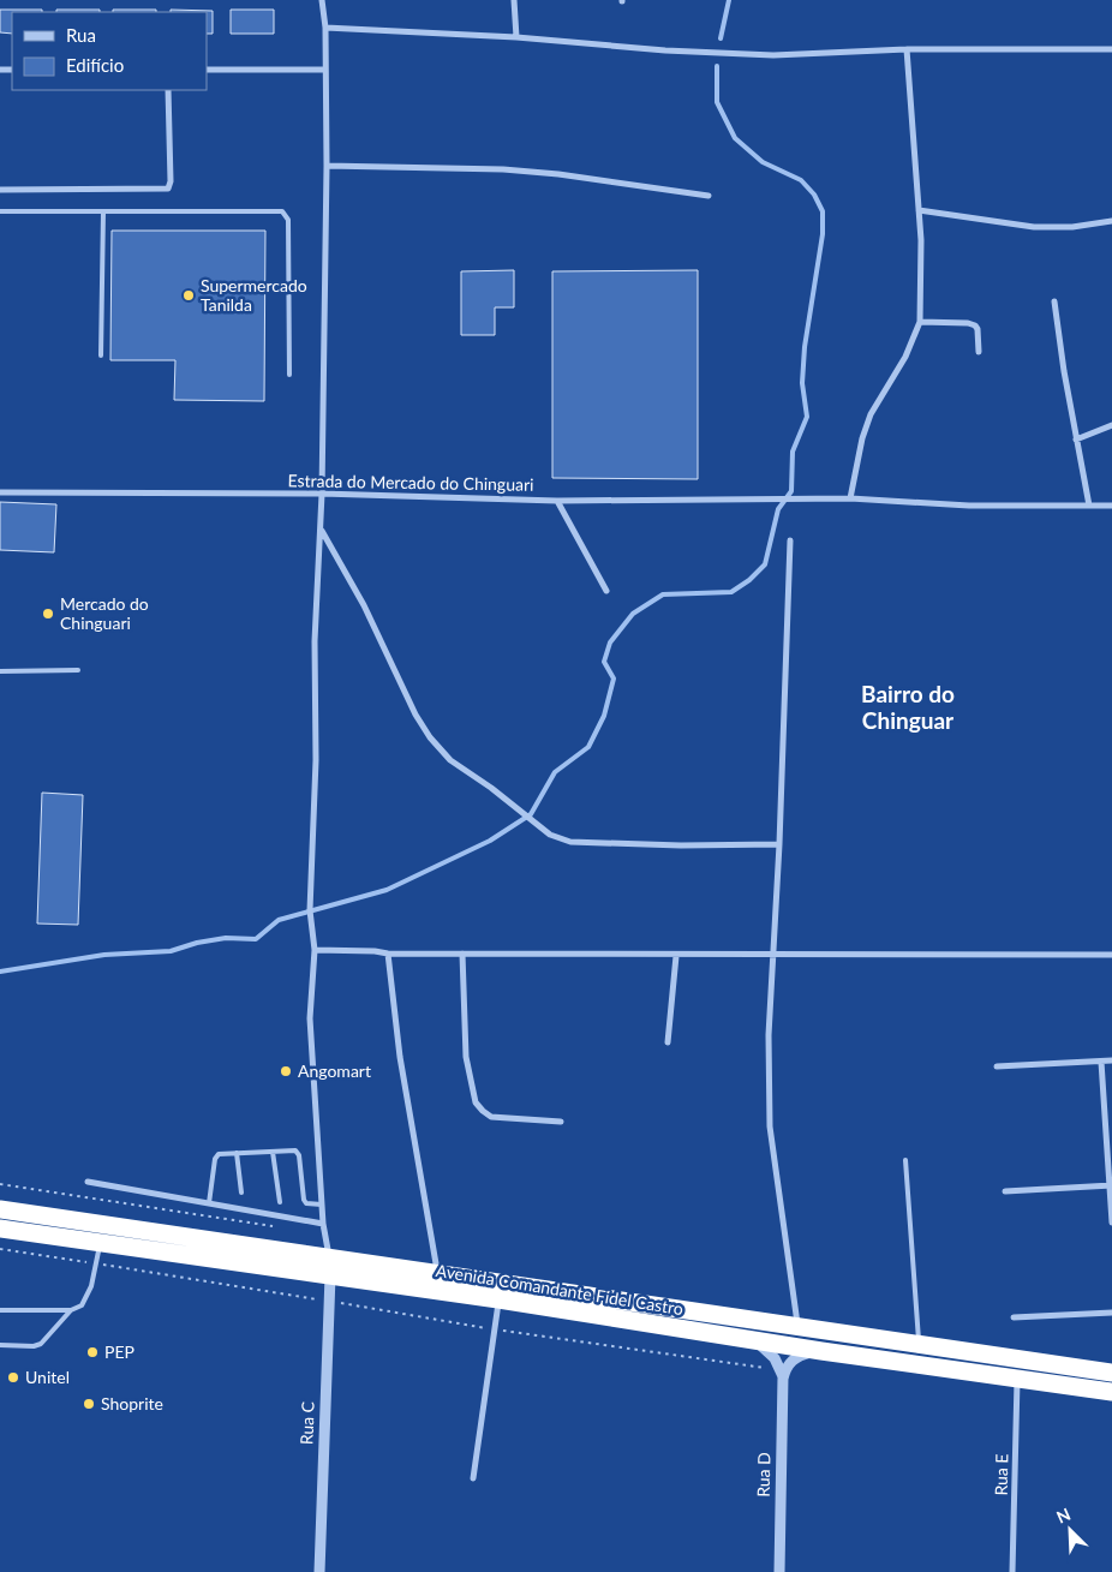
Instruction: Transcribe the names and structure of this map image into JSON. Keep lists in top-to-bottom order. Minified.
{"streets":{"highway":["Avenida Comandante Fidel Castro"],"street":["Estrada do Mercado do Chinguari","Rua C","Rua D","Rua E"]},"crossings":[["Avenida Comandante Fidel Castro","Rua C"],["Avenida Comandante Fidel Castro","Rua E"]],"districts":["Bairro do Chinguar"],"places":["Supermercado Tanilda","Mercado do Chinguari","Angomart","PEP","Unitel","Shoprite"],"legend":["Rua","Edifício"],"north":"top left"}
